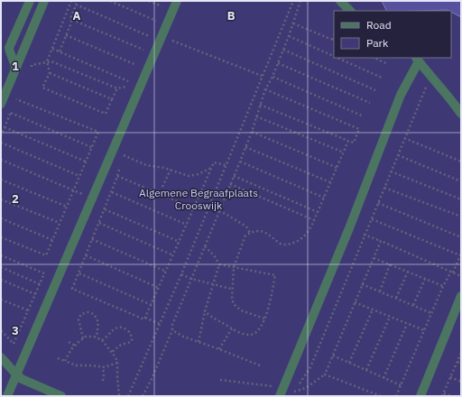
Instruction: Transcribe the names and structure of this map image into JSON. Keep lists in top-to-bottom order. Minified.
{"parks":["Algemene Begraafplaats Crooswijk"],"legend":["Road","Park"],"grid":{"columns":["A","B"],"rows":["1","2","3"]}}
